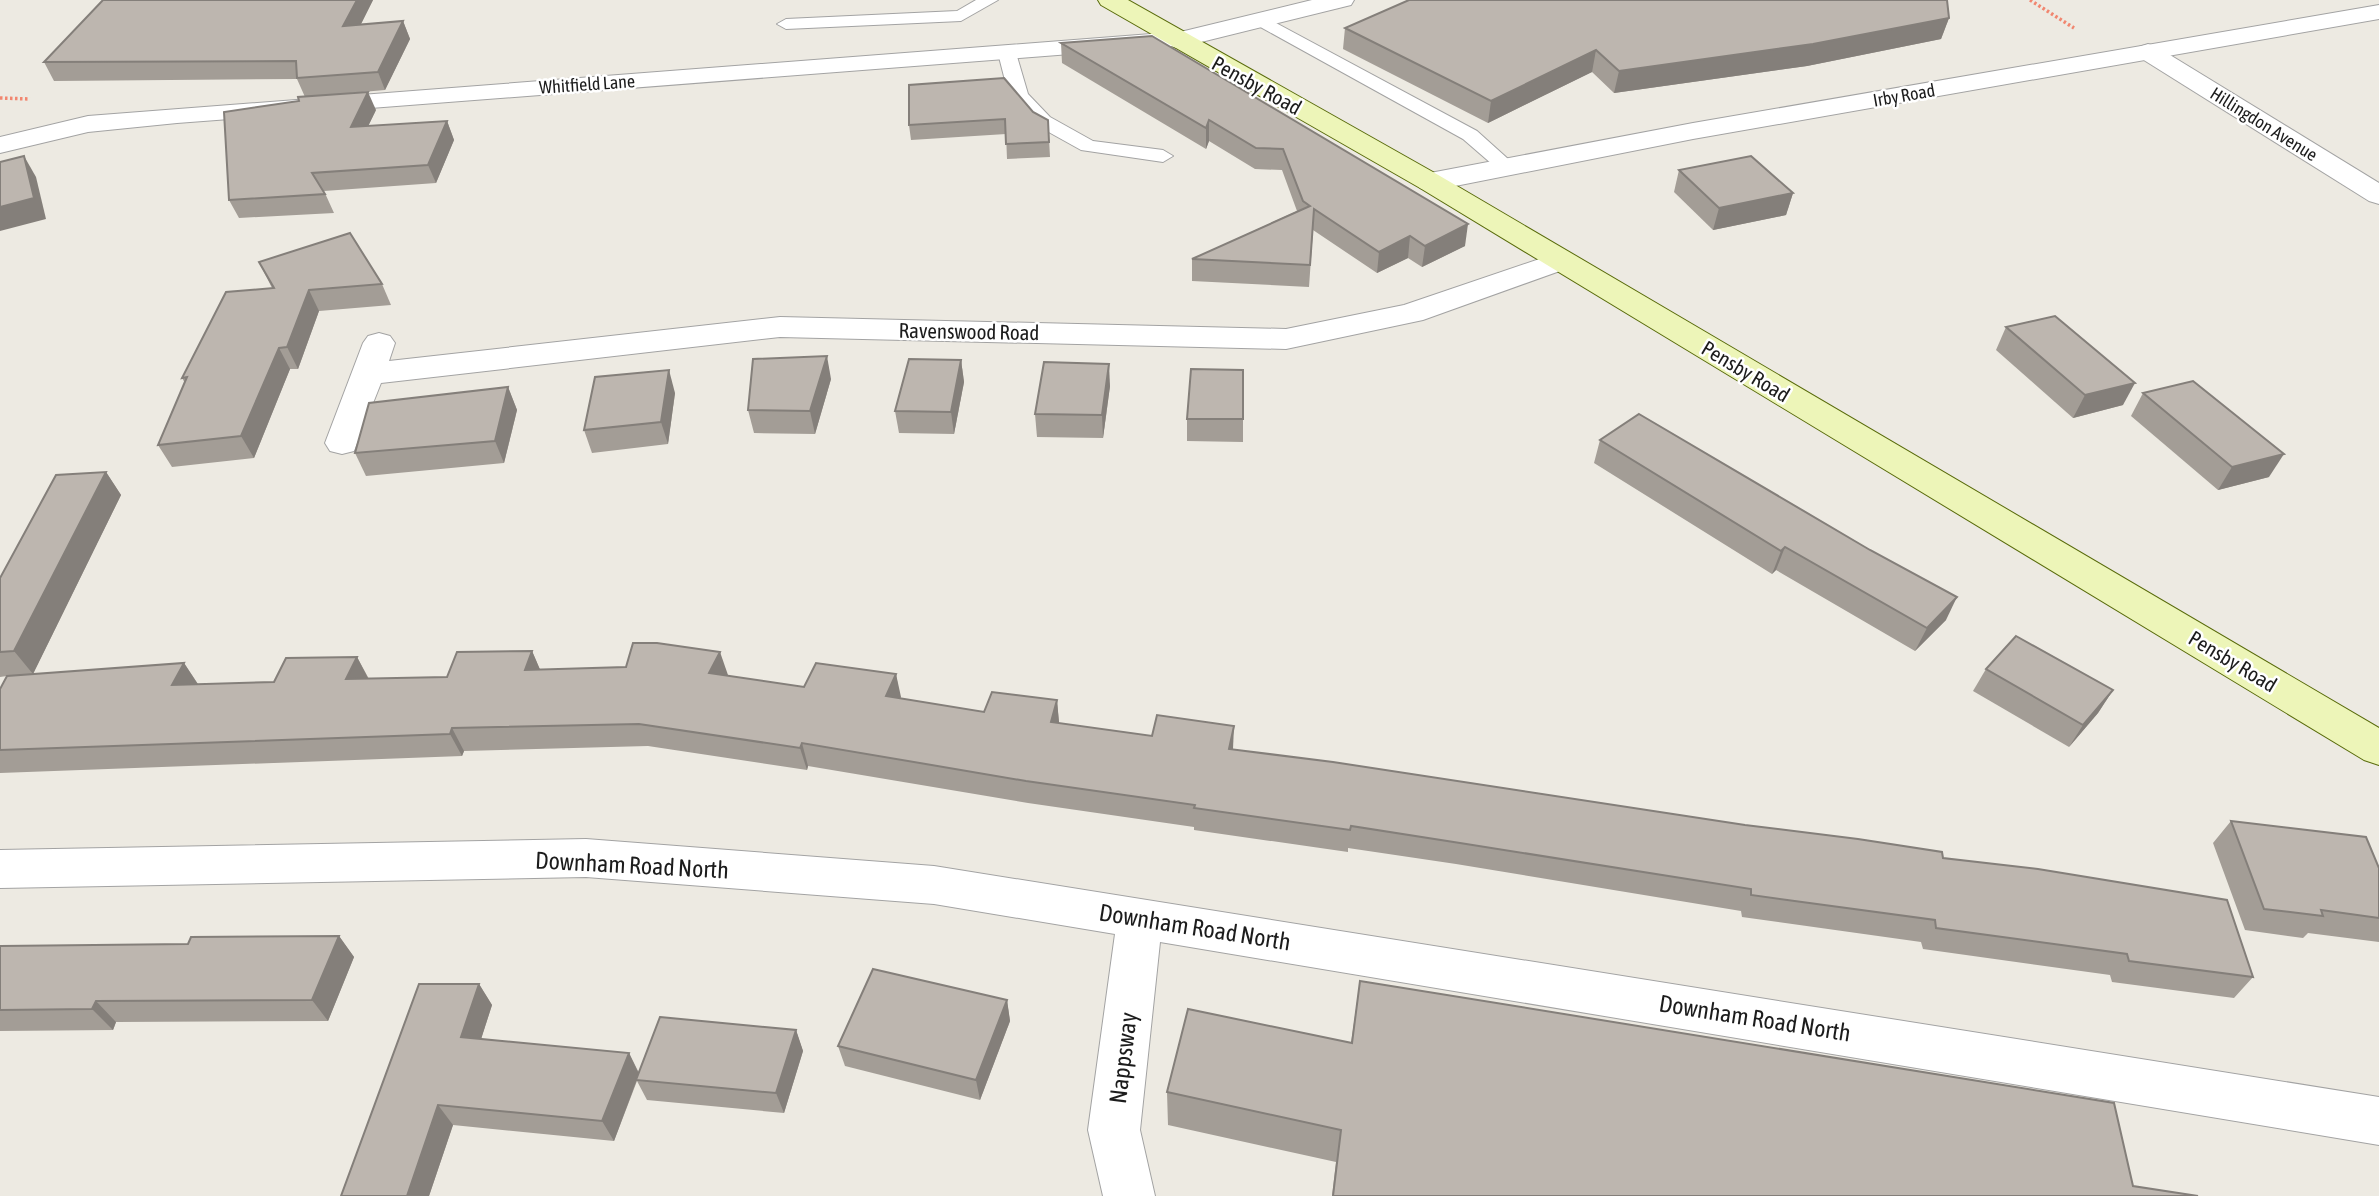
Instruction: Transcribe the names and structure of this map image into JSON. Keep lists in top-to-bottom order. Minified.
{"streets":{"main road":["Pensby Road"],"street":["Whitfield Lane","Irby Road","Hillingdon Avenue","Ravenswood Road","Downham Road North","Nappsway"]},"crossings":[["Whitfield Lane","Pensby Road"],["Pensby Road","Irby Road"],["Pensby Road","Ravenswood Road"],["Irby Road","Hillingdon Avenue"],["Downham Road North","Nappsway"]]}
